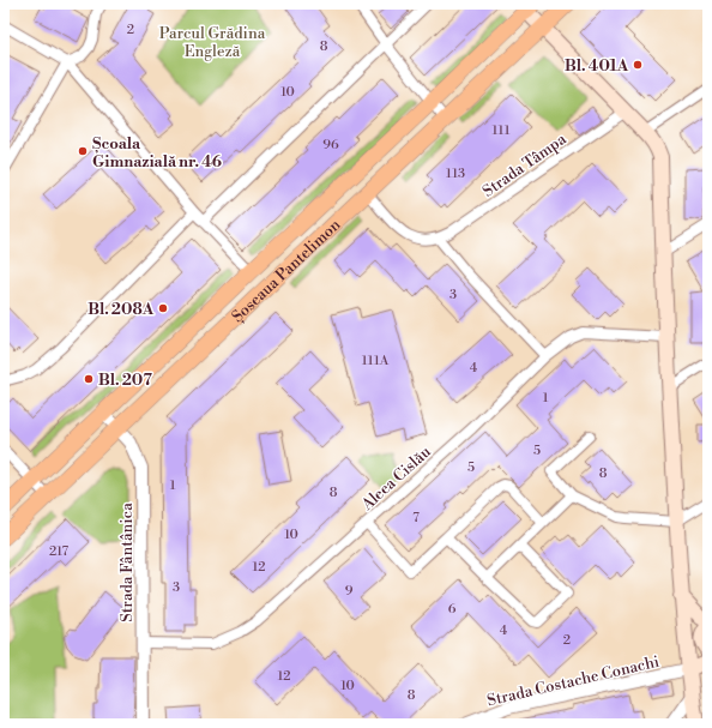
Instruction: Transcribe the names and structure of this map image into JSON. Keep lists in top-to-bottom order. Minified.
{"streets":{"main road":["Șoseaua Pantelimon"],"street":["Strada Tâmpa","Aleea Cislău","Strada Fântânica","Strada Costache Conachi"]},"crossings":[["Șoseaua Pantelimon","Strada Fântânica"],["Aleea Cislău","Strada Fântânica"]],"parks":["Parcul Grădina Engleză"],"places":["Bl. 401A","Școala Gimnazială nr. 46","Bl. 208A","Bl. 207"],"house_numbers":["2","8","10","111","96","113","3","111A","4","1","5","5","8","1","8","7","10","217","12","3","9","6","4","2","12","10","8"]}
